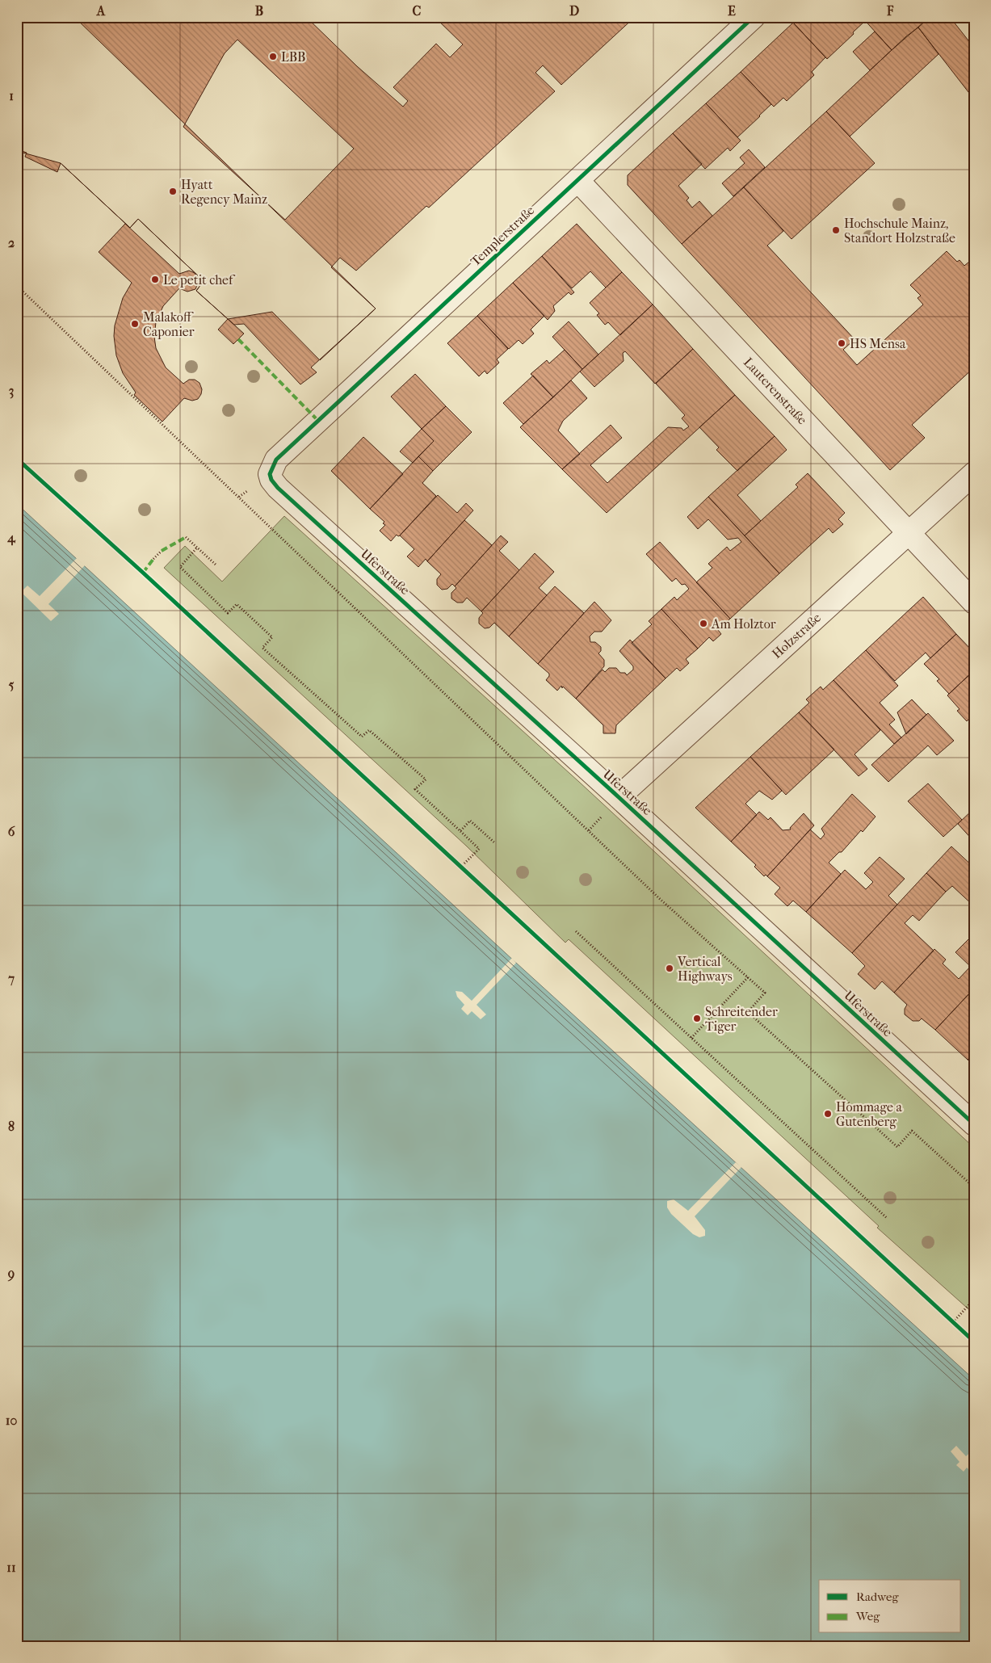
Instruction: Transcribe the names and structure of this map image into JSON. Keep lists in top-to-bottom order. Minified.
{"streets":{"street":["Templerstraße","Lauterenstraße","Uferstraße","Holzstraße"]},"crossings":[["Templerstraße","Lauterenstraße"],["Templerstraße","Uferstraße"],["Lauterenstraße","Holzstraße"],["Uferstraße","Holzstraße"]],"places":["LBB","Hyatt Regency Mainz","Hochschule Mainz, Standort Holzstraße","Le petit chef","Malakoff Caponier","HS Mensa","Am Holztor","Vertical Highways","Schreitender Tiger","Hommage a Gutenberg"],"legend":["Radweg","Weg"],"grid":{"columns":["A","B","C","D","E","F"],"rows":["1","2","3","4","5","6","7","8","9","10","11"]}}
